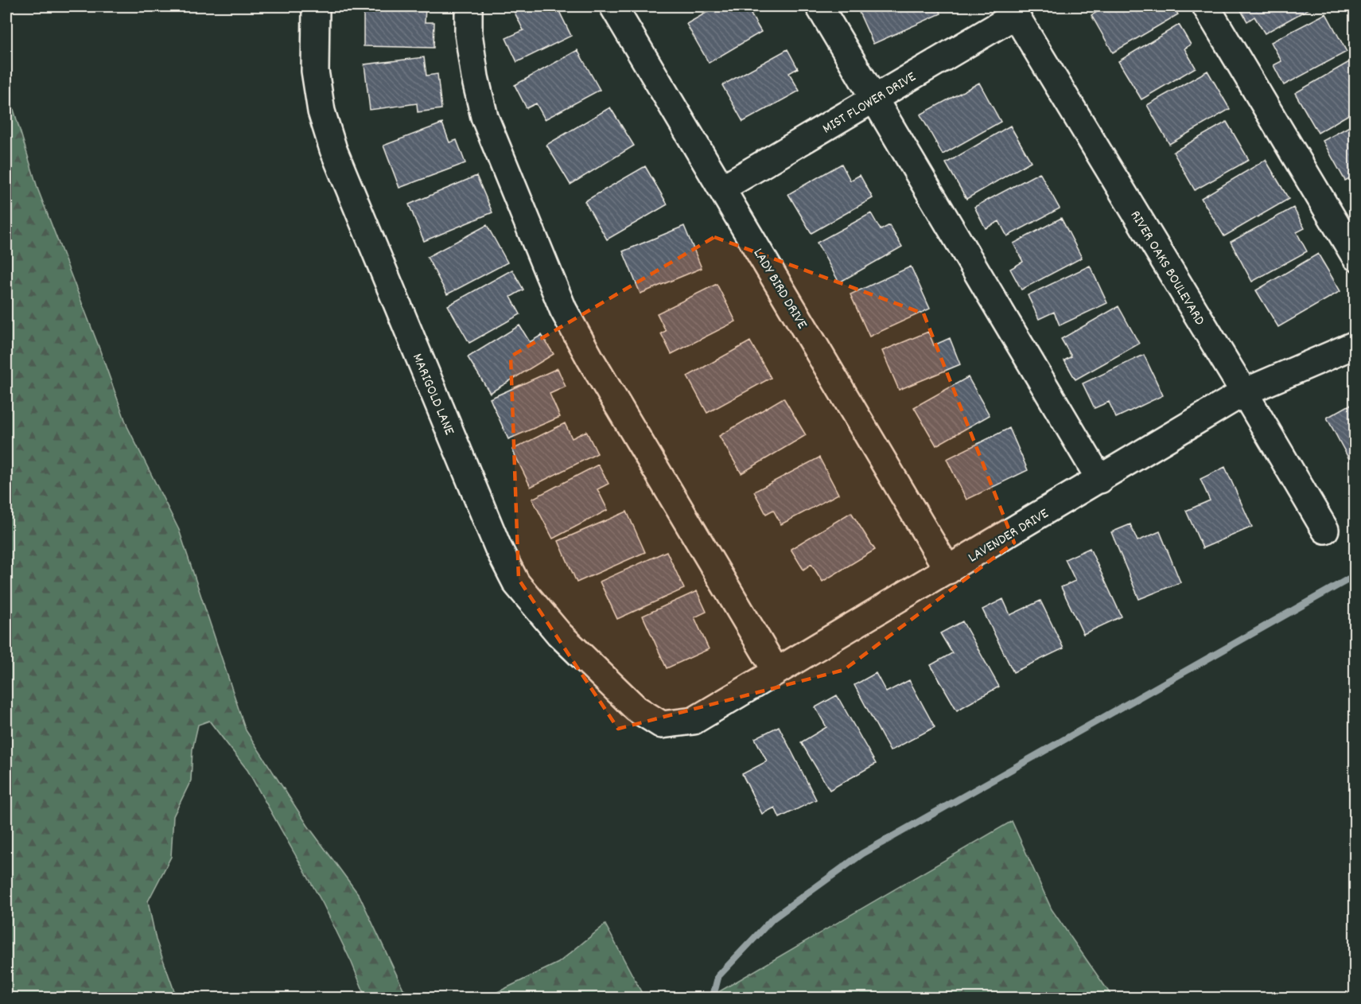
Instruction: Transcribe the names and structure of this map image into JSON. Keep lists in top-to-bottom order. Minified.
{"streets":{"street":["MIST FLOWER DRIVE","RIVER OAKS BOULEVARD","LADY BIRD DRIVE","MARIGOLD LANE","LAVENDER DRIVE"]},"crossings":[["MIST FLOWER DRIVE","RIVER OAKS BOULEVARD"],["MIST FLOWER DRIVE","LADY BIRD DRIVE"],["RIVER OAKS BOULEVARD","LAVENDER DRIVE"],["LADY BIRD DRIVE","LAVENDER DRIVE"],["MARIGOLD LANE","LAVENDER DRIVE"]]}
